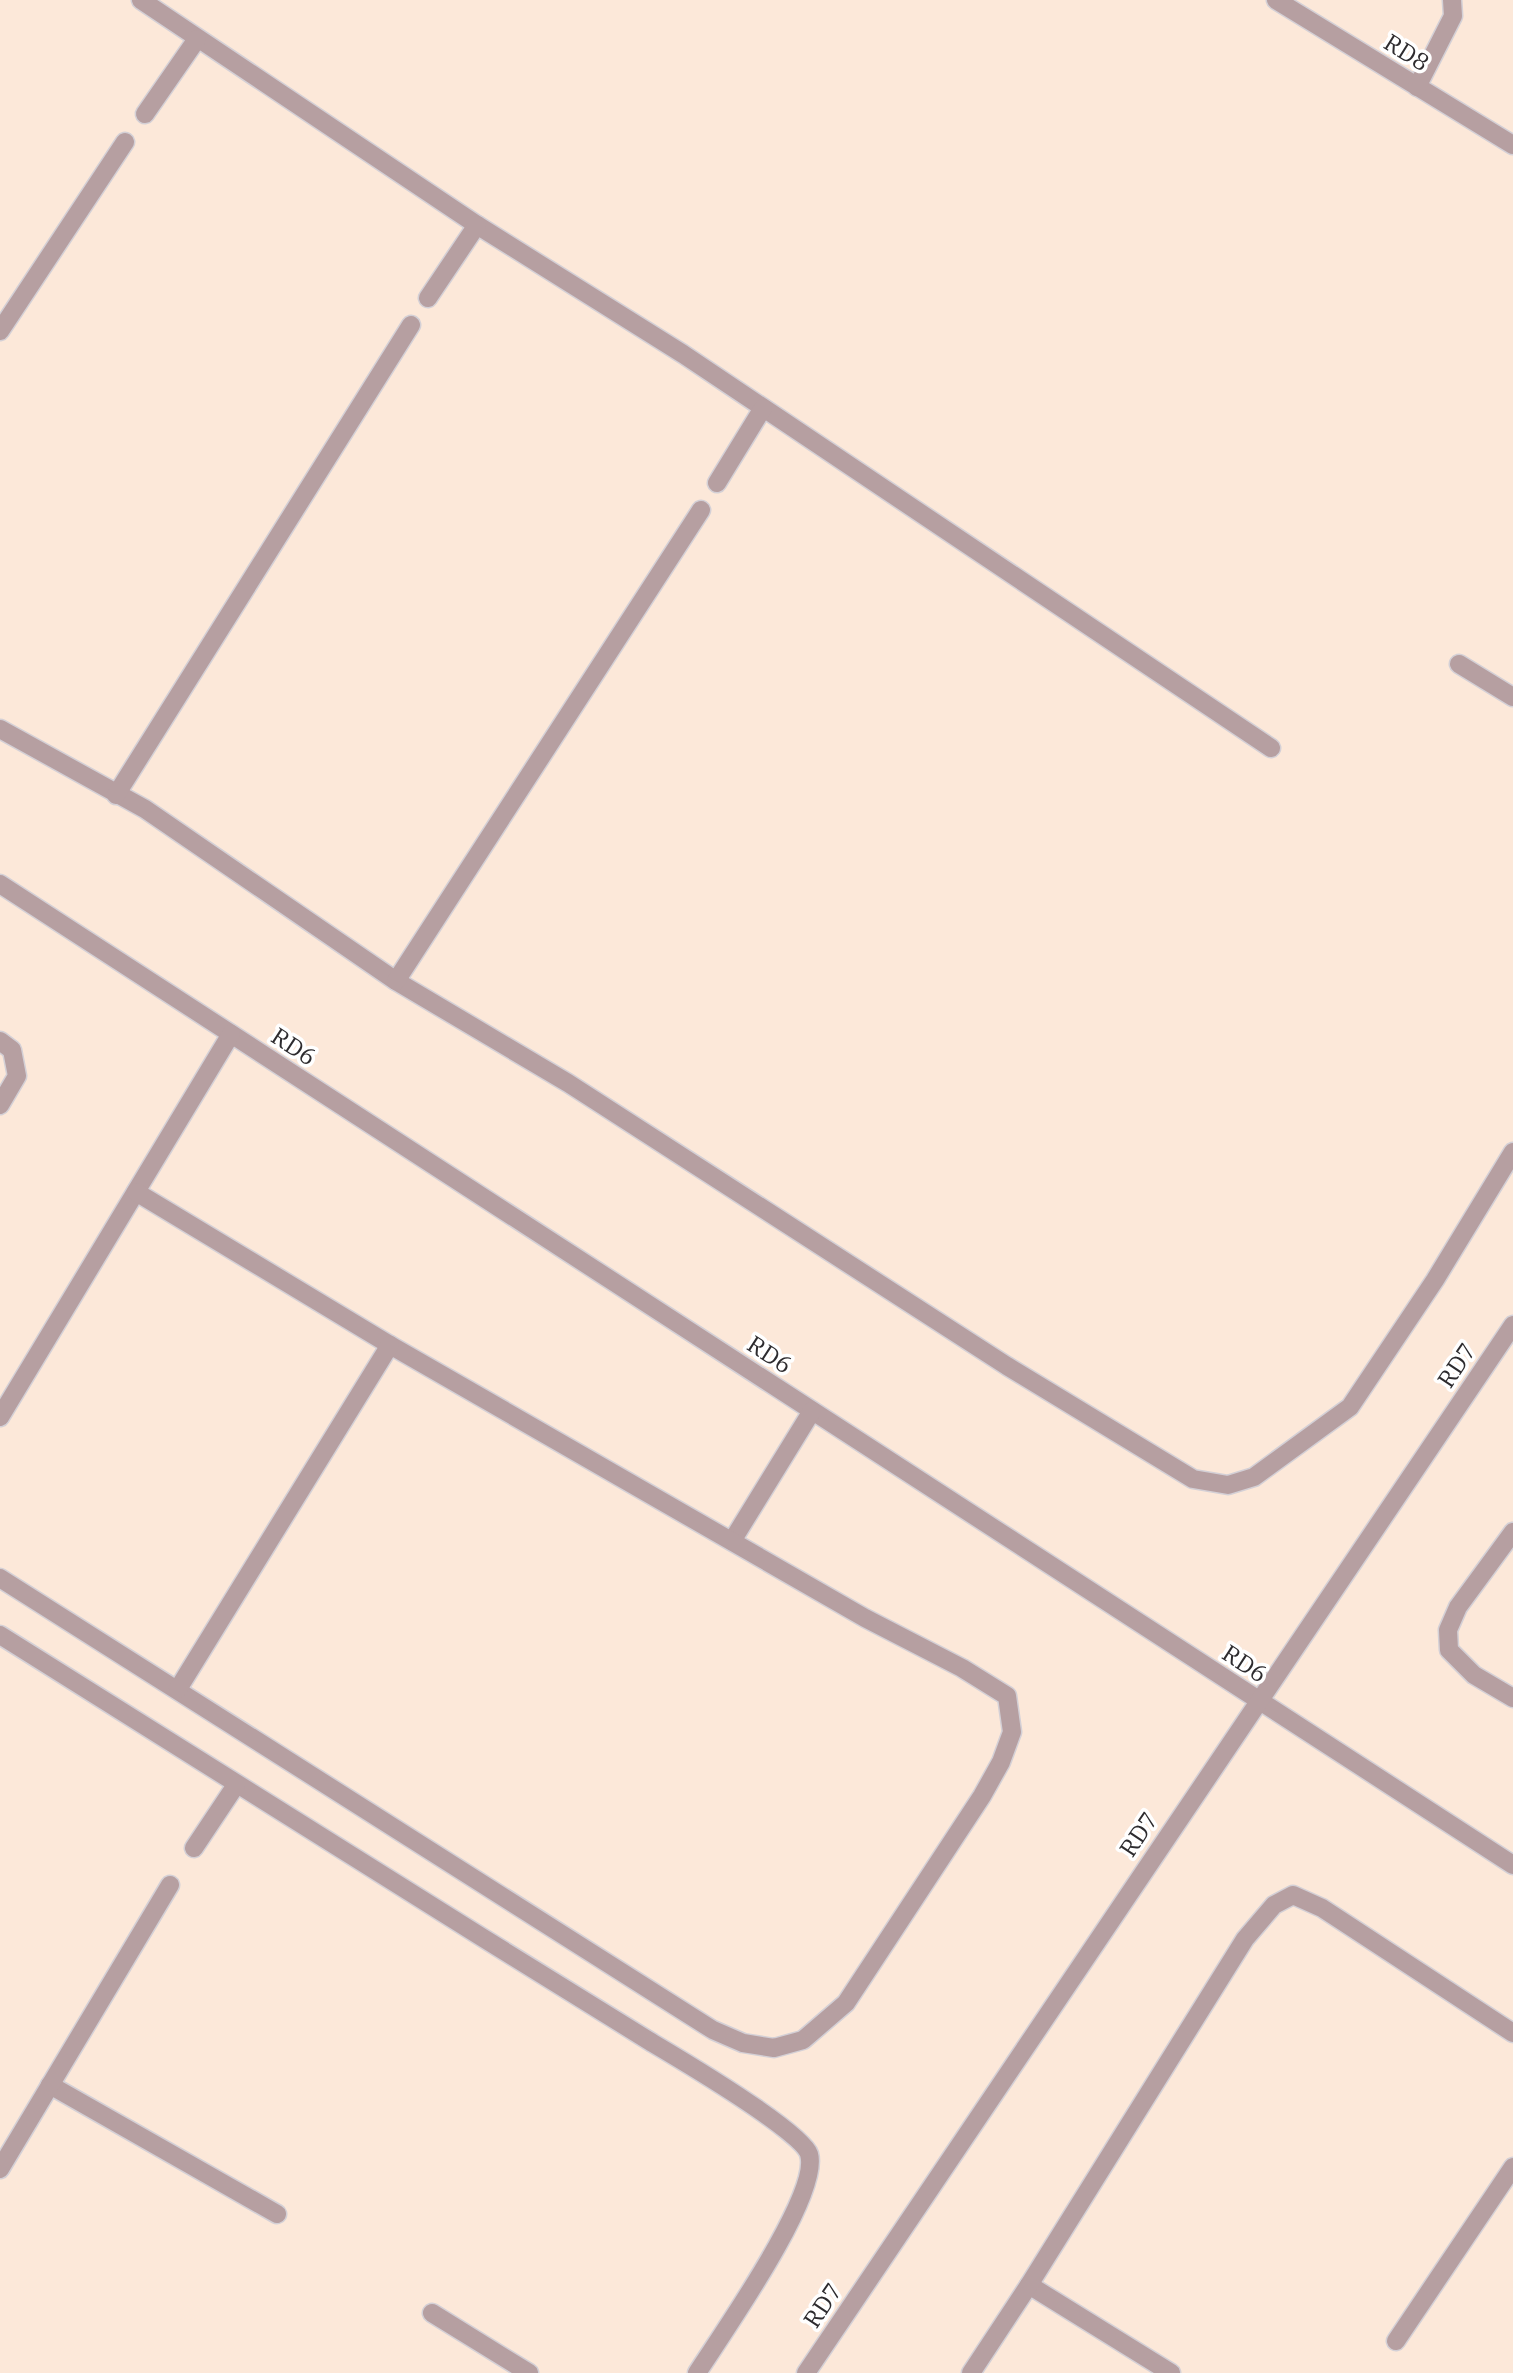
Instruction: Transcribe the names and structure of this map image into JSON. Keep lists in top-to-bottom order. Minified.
{"streets":{"lane":["RD8","RD6","RD7"]},"crossings":[["RD6","RD7"]]}
